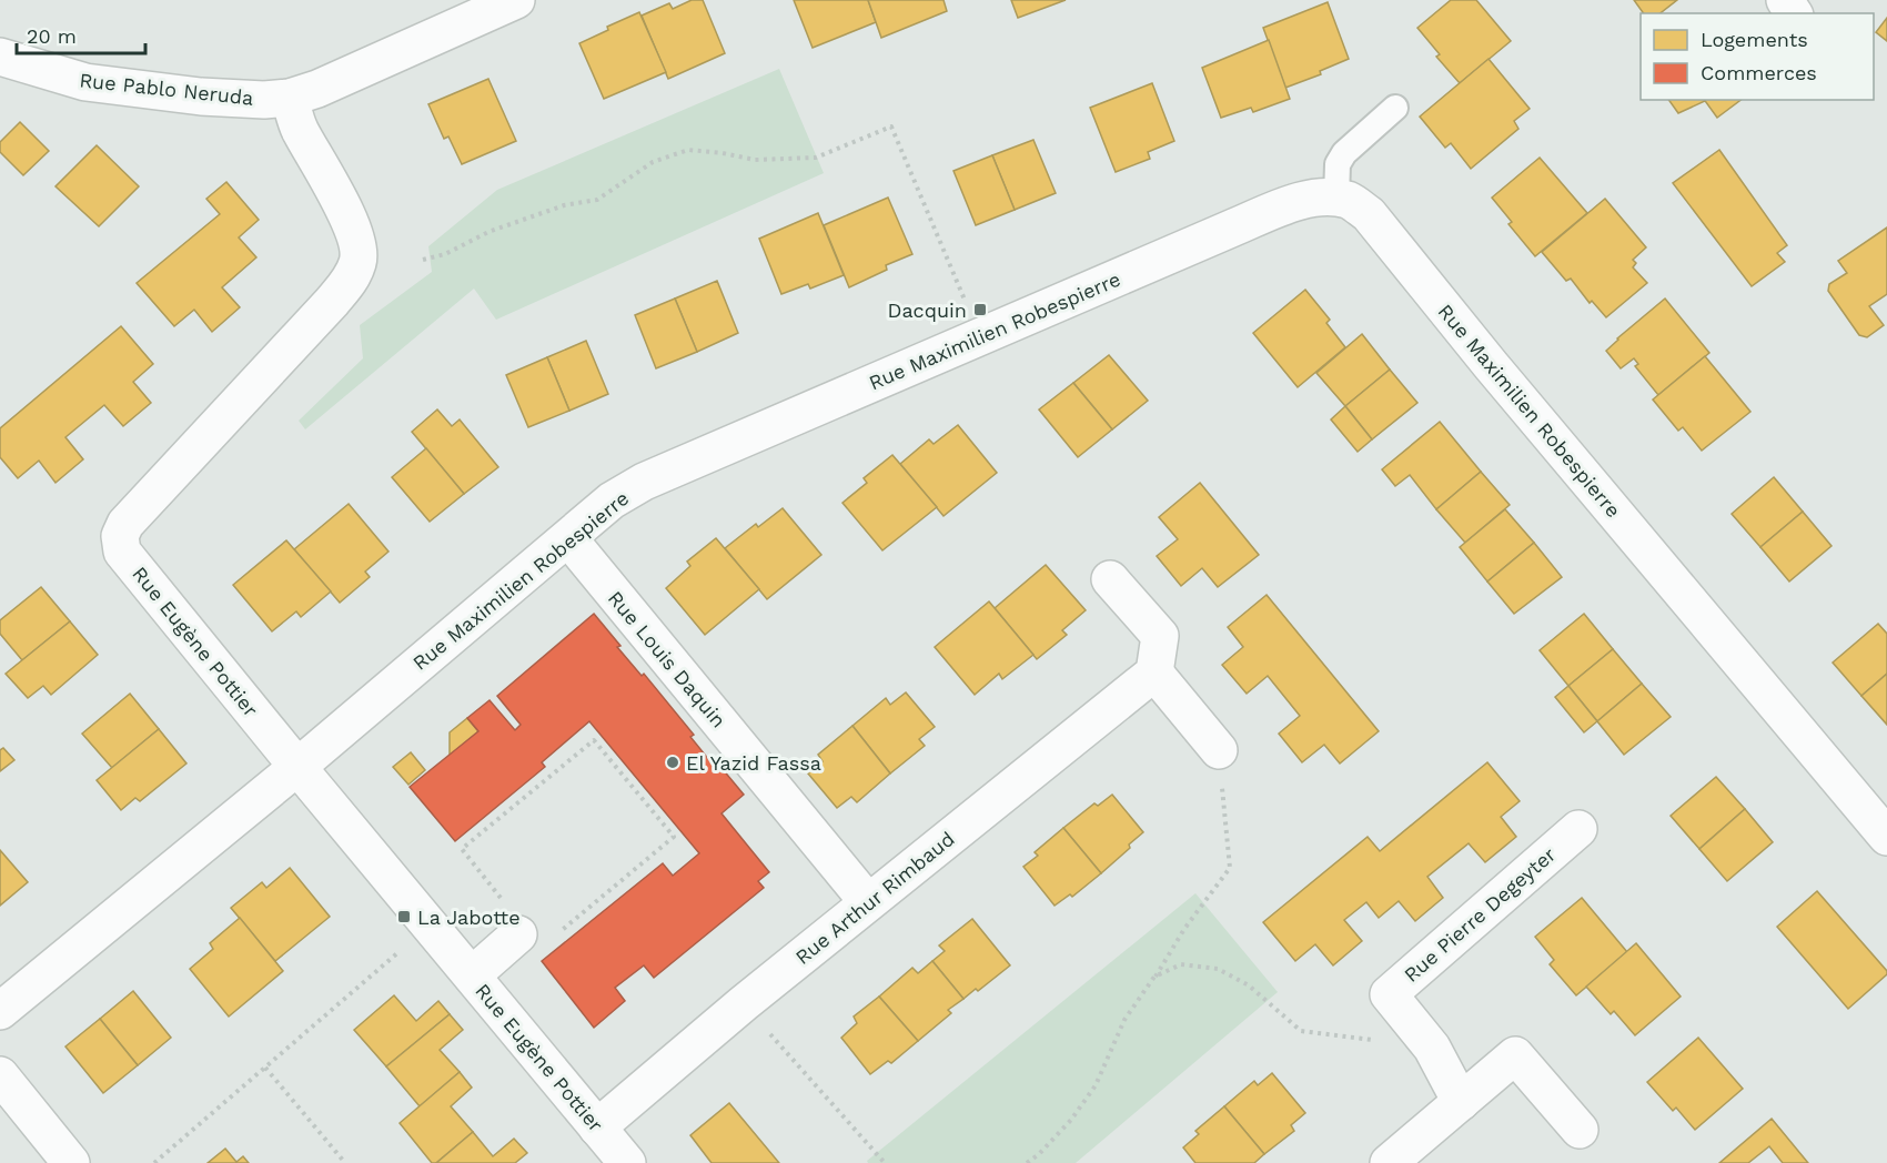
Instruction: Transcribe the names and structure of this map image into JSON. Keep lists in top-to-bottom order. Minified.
{"streets":{"street":["Rue Pablo Neruda","Rue Maximilien Robespierre","Rue Eugène Pottier","Rue Louis Daquin","Rue Arthur Rimbaud","Rue Pierre Degeyter"]},"crossings":[["Rue Pablo Neruda","Rue Eugène Pottier"],["Rue Maximilien Robespierre","Rue Eugène Pottier"],["Rue Maximilien Robespierre","Rue Louis Daquin"],["Rue Eugène Pottier","Rue Arthur Rimbaud"],["Rue Louis Daquin","Rue Arthur Rimbaud"]],"places":{"transit":["Dacquin","La Jabotte"],"other":["El Yazid Fassa"]},"legend":["Logements","Commerces"],"scale_bar":"20 m"}
